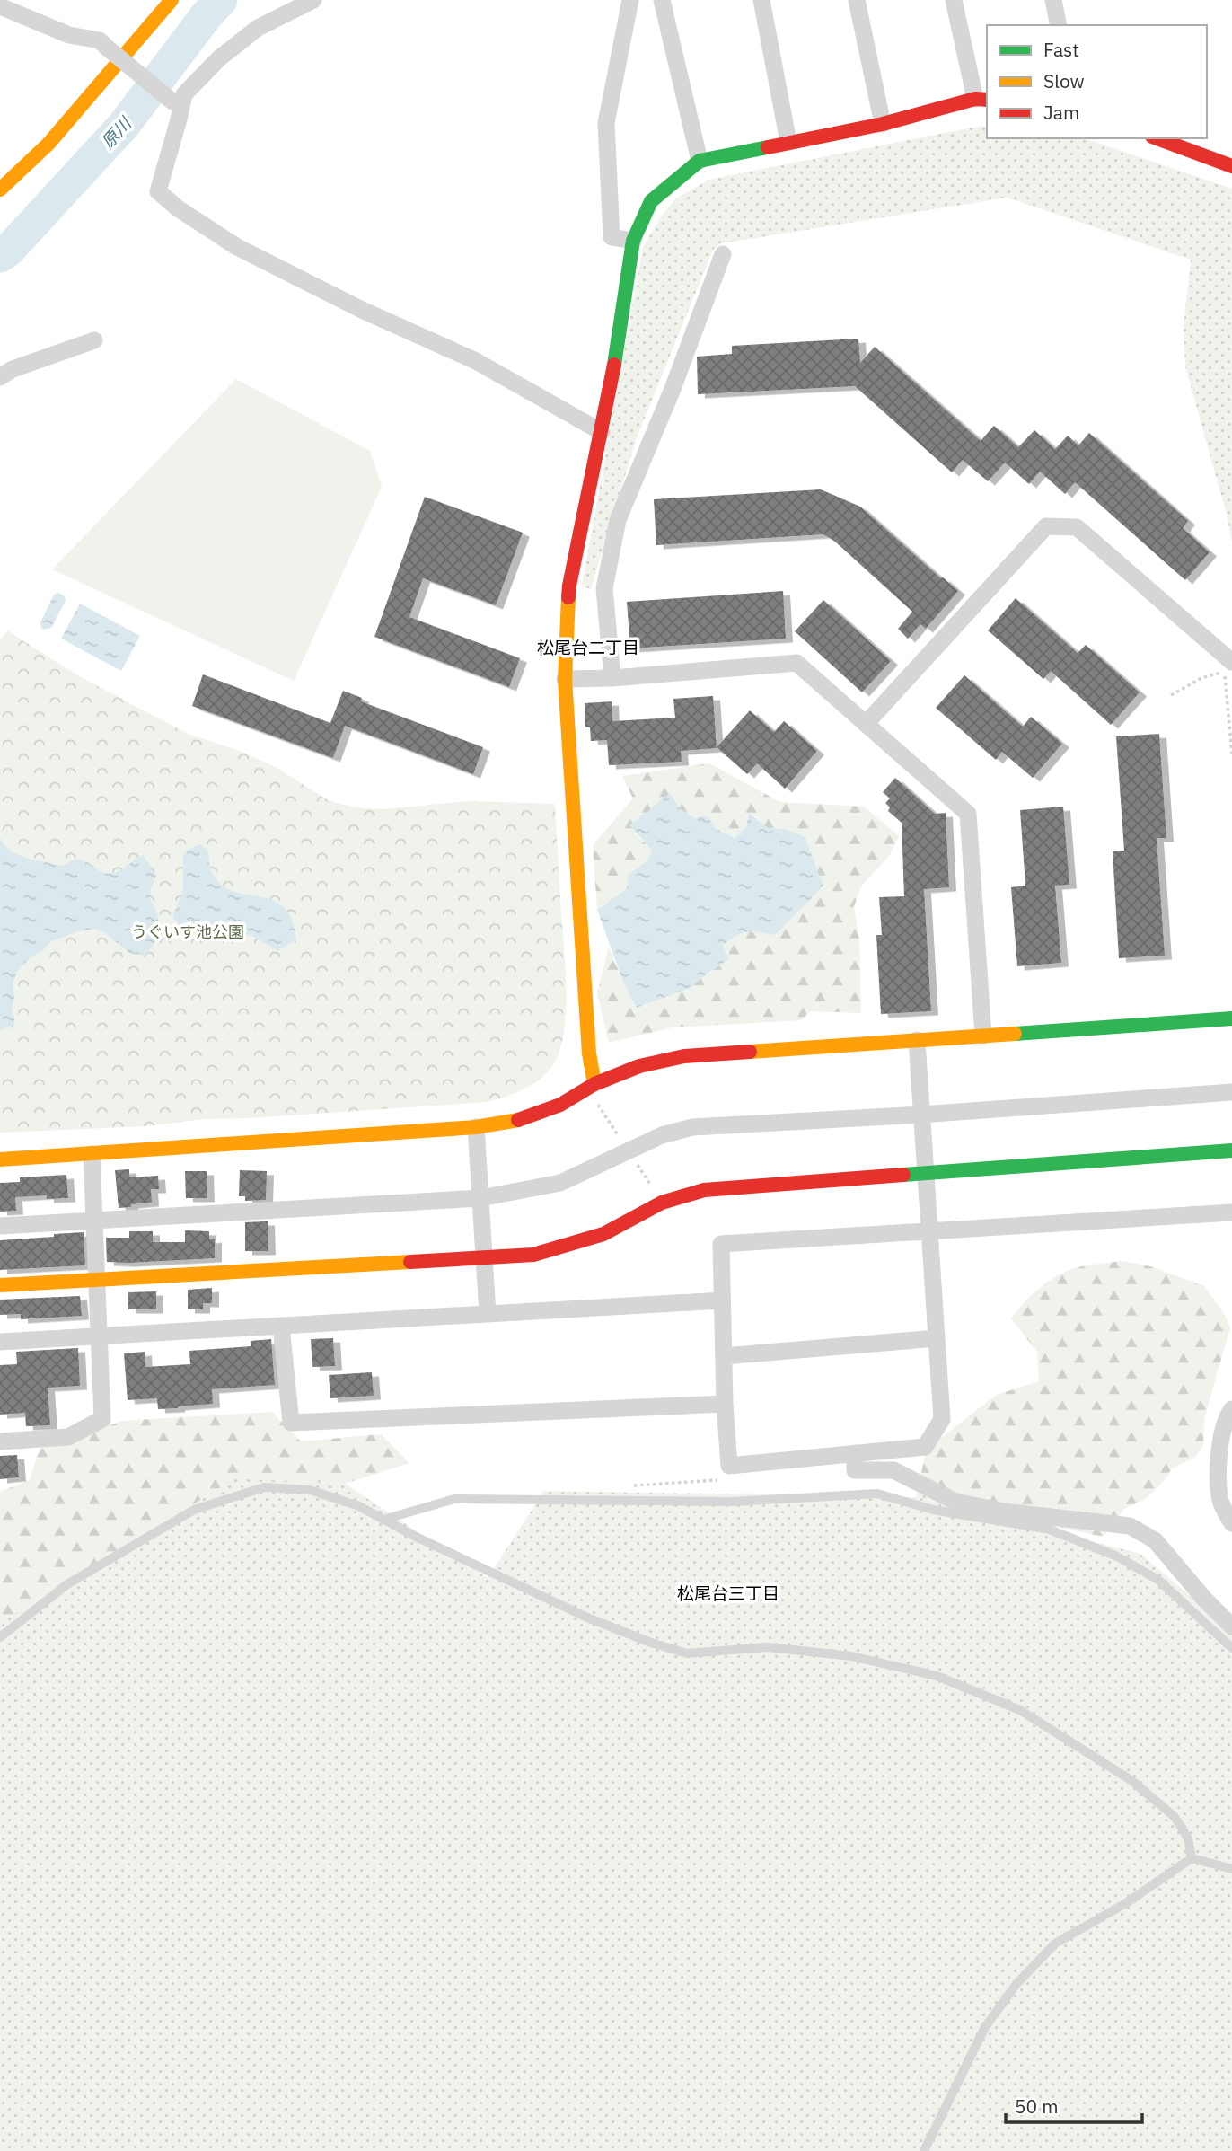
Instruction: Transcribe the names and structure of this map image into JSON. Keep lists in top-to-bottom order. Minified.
{"districts":["松尾台二丁目","松尾台三丁目"],"water":["原川"],"parks":["うぐいす池公園"],"legend":["Fast","Slow","Jam"],"scale_bar":"50 m"}
